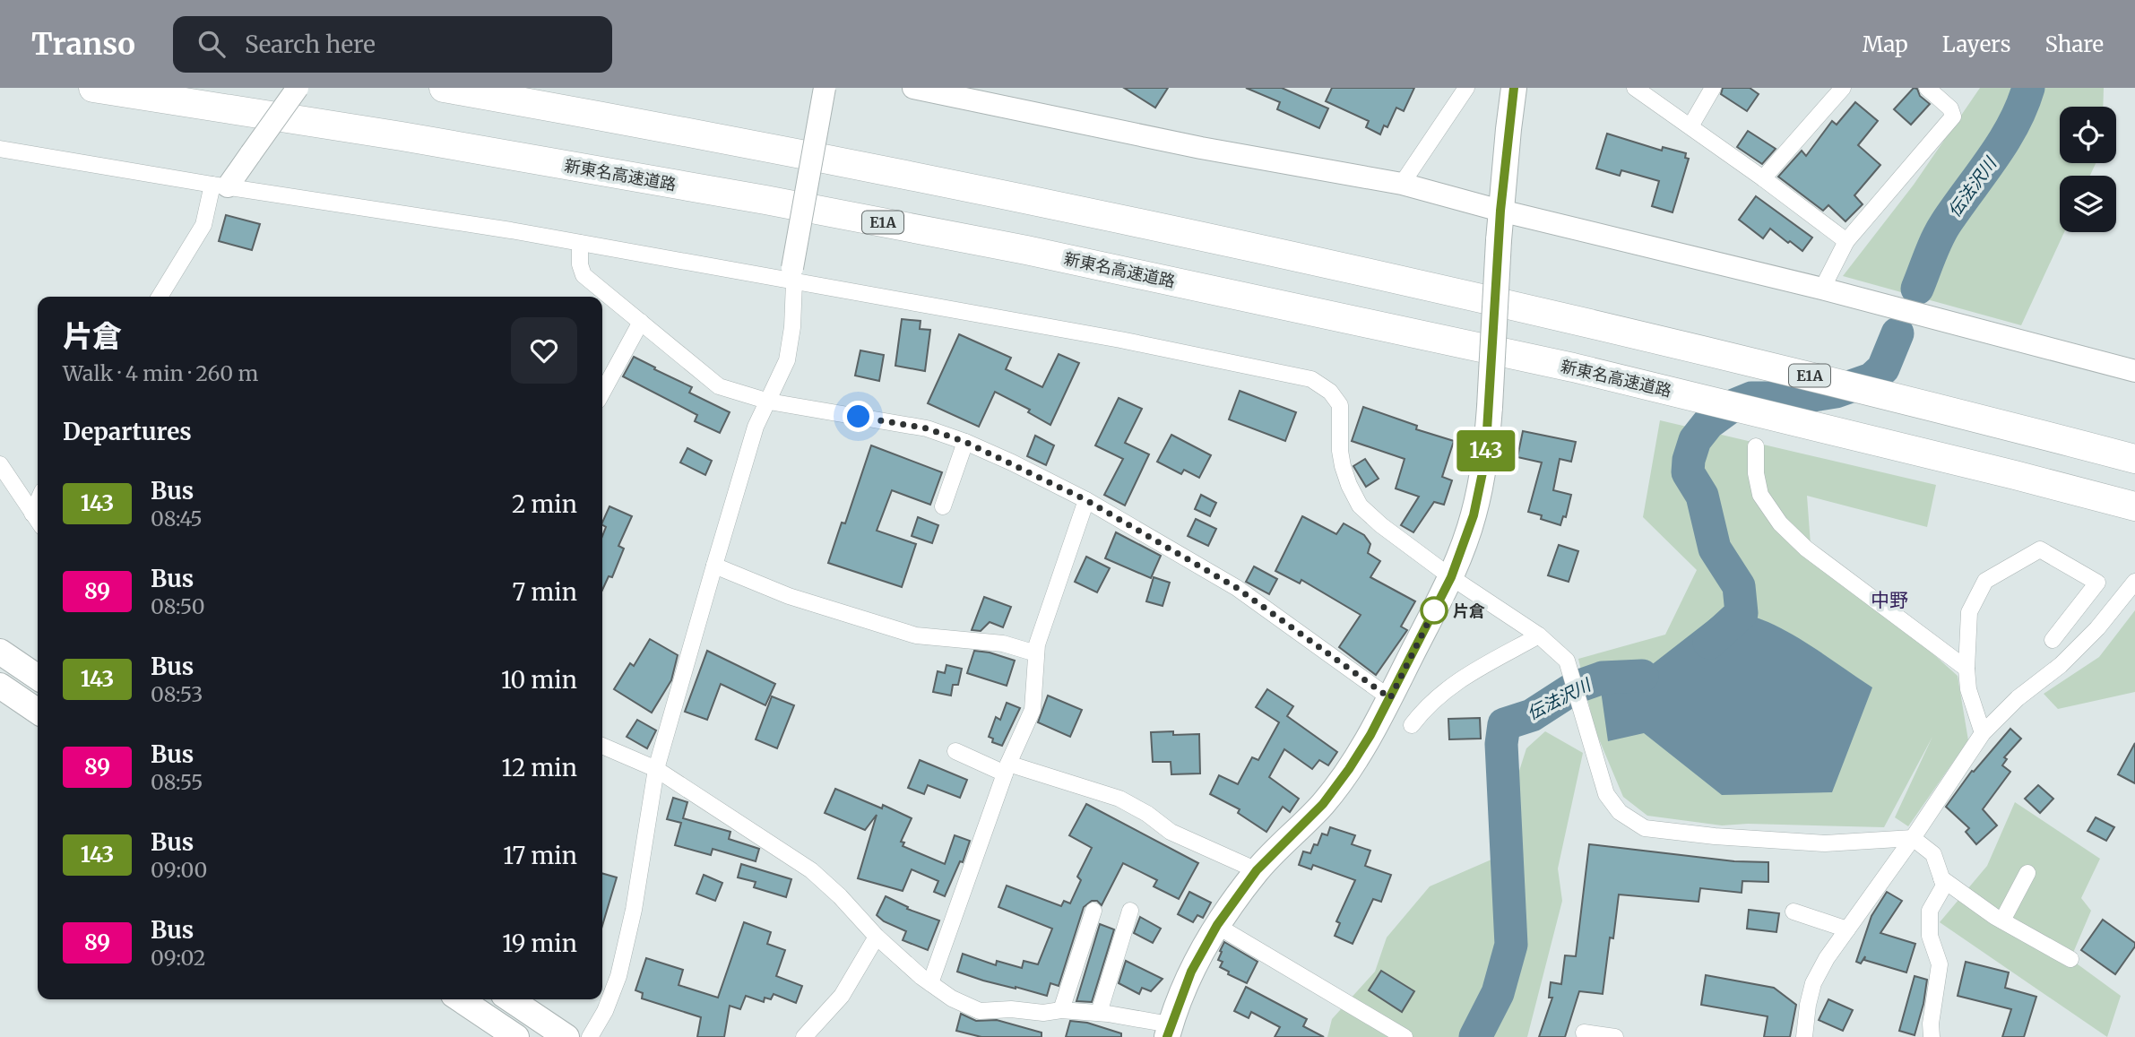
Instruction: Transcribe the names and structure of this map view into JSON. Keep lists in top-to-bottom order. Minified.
{"streets":{"highway":["新東名高速道路","E1A"]},"districts":["中野"],"water":["伝法沢川"],"places":["片倉"],"lines":["bus line 143"],"page":{"header":"Transo","search":"Search here","nav":["Map","Layers","Share"],"on_map":"143","heading":[["片倉","Walk · 4 min · 260 m"],"Departures"],"list":[{"mark":"143","name":"Bus","note":"08:45","value":"2 min"},{"mark":"89","name":"Bus","note":"08:50","value":"7 min"},{"mark":"143","name":"Bus","note":"08:53","value":"10 min"},{"mark":"89","name":"Bus","note":"08:55","value":"12 min"},{"mark":"143","name":"Bus","note":"09:00","value":"17 min"},{"mark":"89","name":"Bus","note":"09:02","value":"19 min"}]}}
